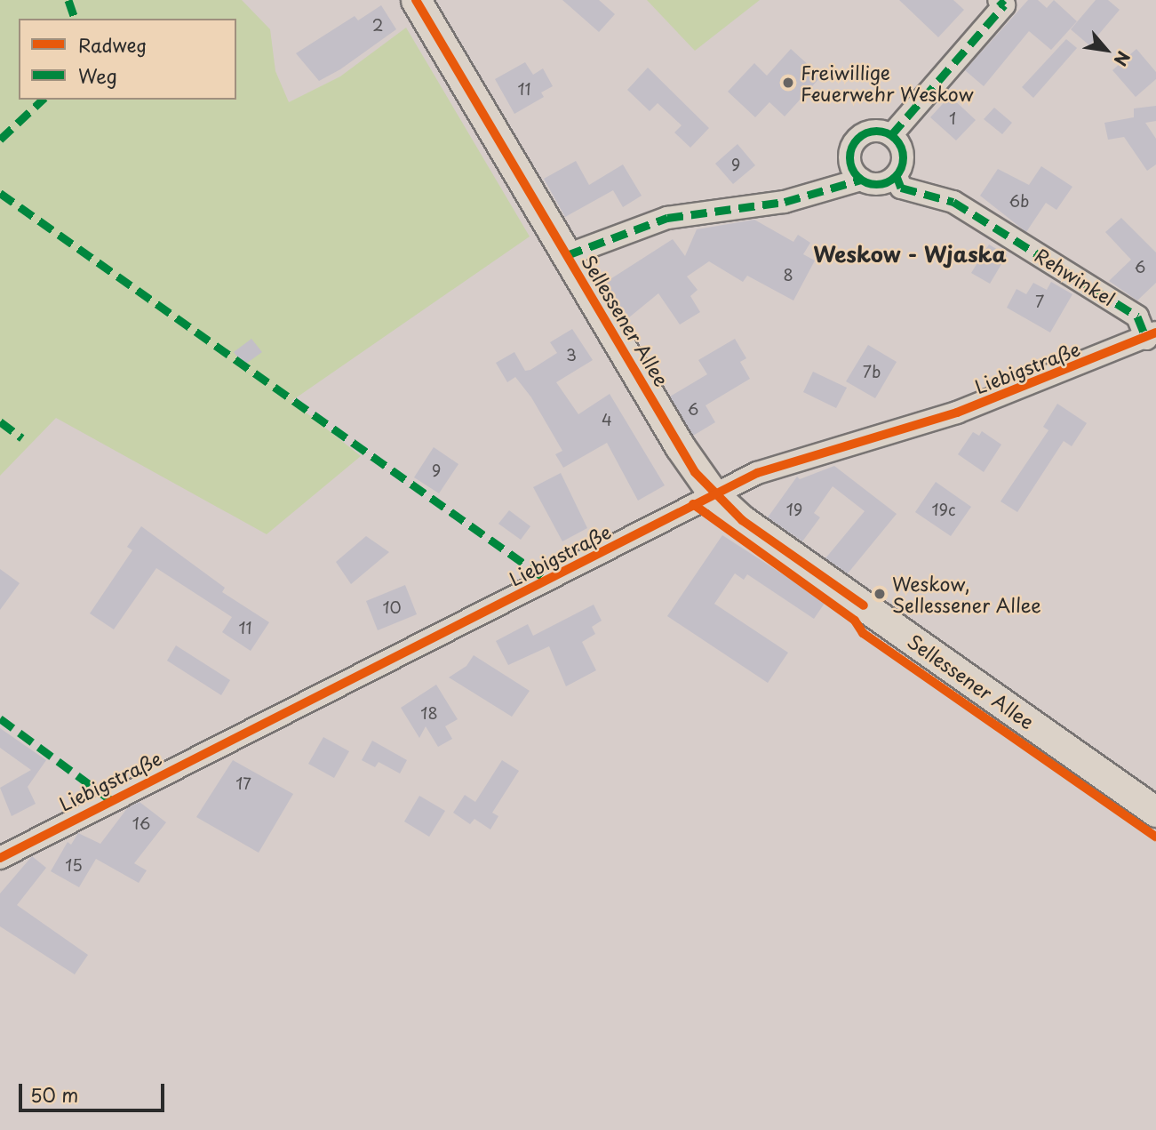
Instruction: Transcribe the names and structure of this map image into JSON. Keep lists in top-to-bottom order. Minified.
{"streets":{"main road":["Sellessener Allee"],"street":["Rehwinkel","Liebigstraße"]},"crossings":[["Rehwinkel","Sellessener Allee"],["Rehwinkel","Liebigstraße"],["Sellessener Allee","Liebigstraße"]],"districts":["Weskow - Wjaska"],"places":["Freiwillige Feuerwehr Weskow","Weskow, Sellessener Allee"],"house_numbers":["2","11","1","9","6b","6","8","7","3","7b","6","4","9","19","19c","10","11","18","17","16","15"],"legend":["Radweg","Weg"],"scale_bar":"50 m","north":"bottom right"}
